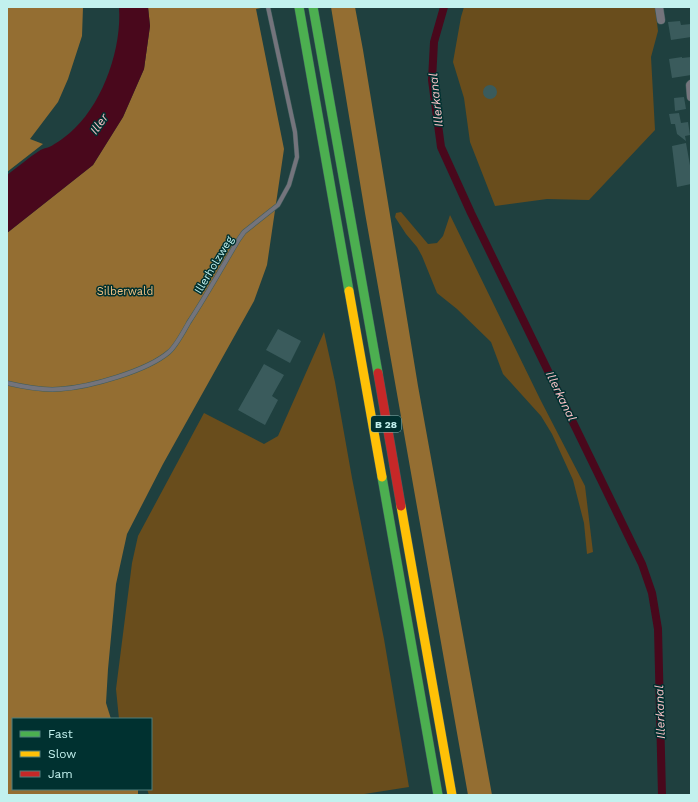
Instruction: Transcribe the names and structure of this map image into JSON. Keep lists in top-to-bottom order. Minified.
{"streets":{"highway":["B 28"],"lane":["Illerholzweg"]},"water":["Illerkanal","Iller"],"parks":["Silberwald"],"legend":["Fast","Slow","Jam"]}
